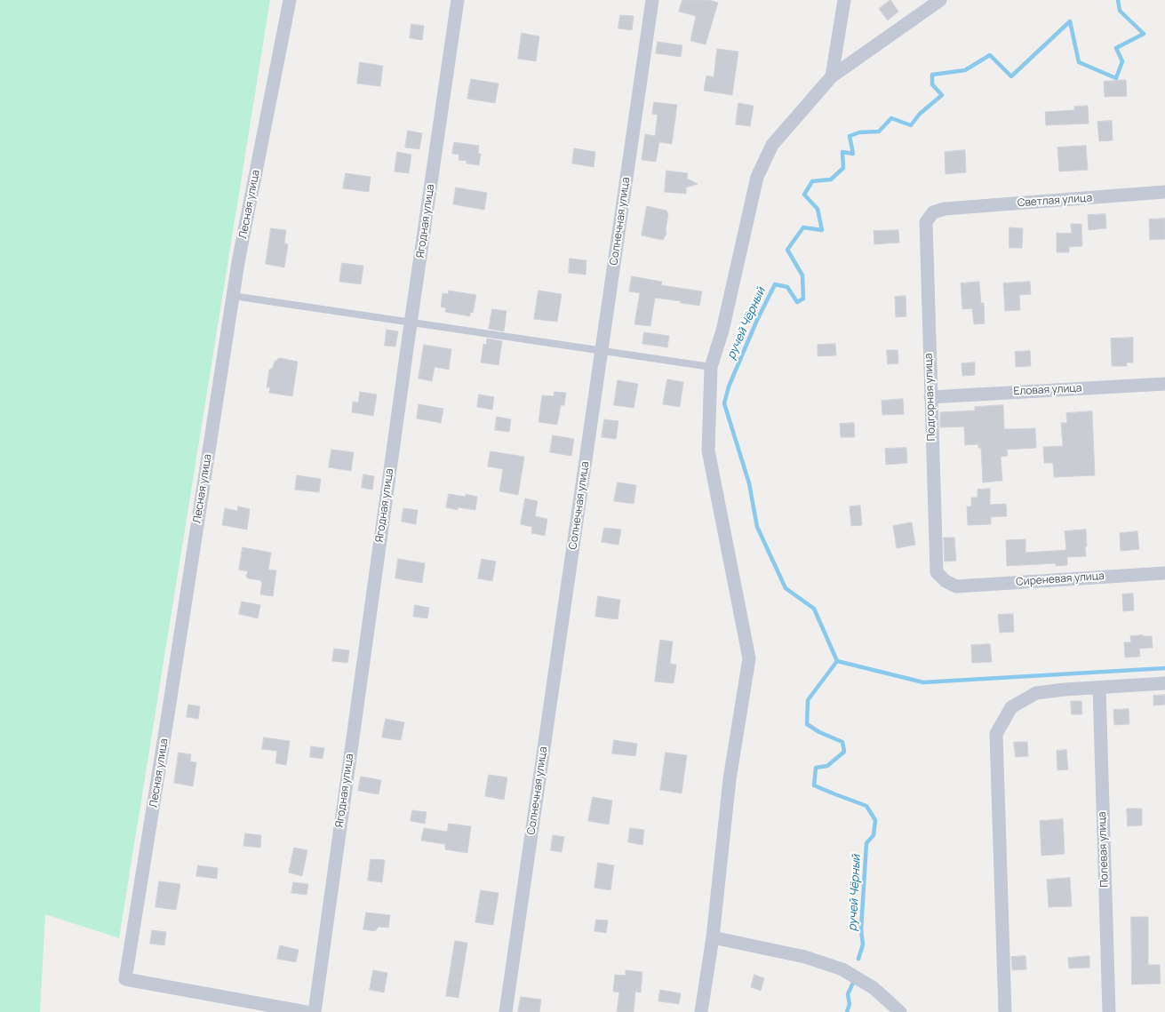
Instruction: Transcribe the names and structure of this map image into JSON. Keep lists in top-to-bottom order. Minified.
{"streets":{"street":["Светлая улица","Лесная улица","Ягодная улица","Солнечная улица","Еловая улица","Подгорная улица","Сиреневая улица","Полевая улица"]},"crossings":[["Светлая улица","Подгорная улица"],["Еловая улица","Подгорная улица"],["Подгорная улица","Сиреневая улица"]],"water":["ручей Чёрный"]}
